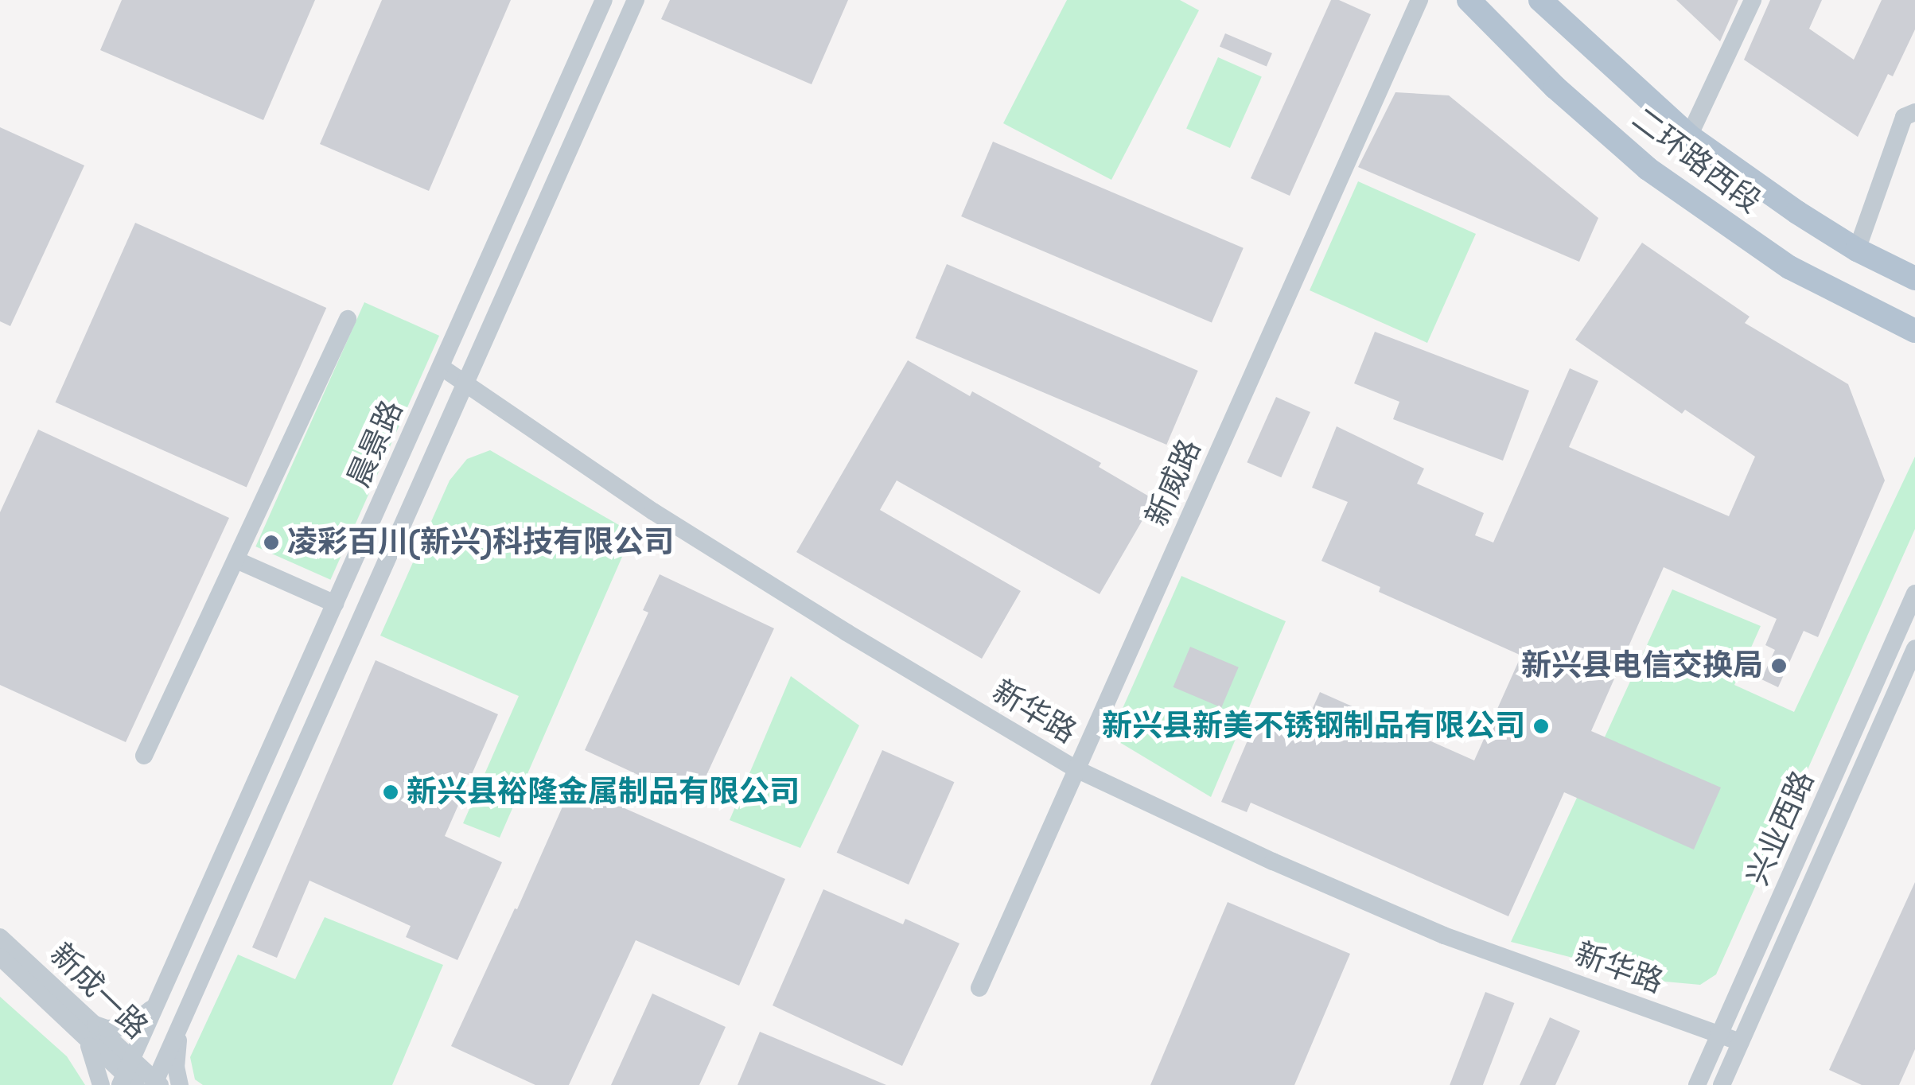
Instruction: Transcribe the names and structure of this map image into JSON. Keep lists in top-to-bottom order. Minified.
{"streets":{"main road":["二环路西段"],"street":["晨景路","新威路","新华路","兴业西路","新成一路"]},"crossings":[["晨景路","新华路"],["晨景路","新成一路"],["新威路","新华路"],["新华路","兴业西路"]],"places":["凌彩百川(新兴)科技有限公司","新兴县电信交换局","新兴县新美不锈钢制品有限公司","新兴县裕隆金属制品有限公司"]}
